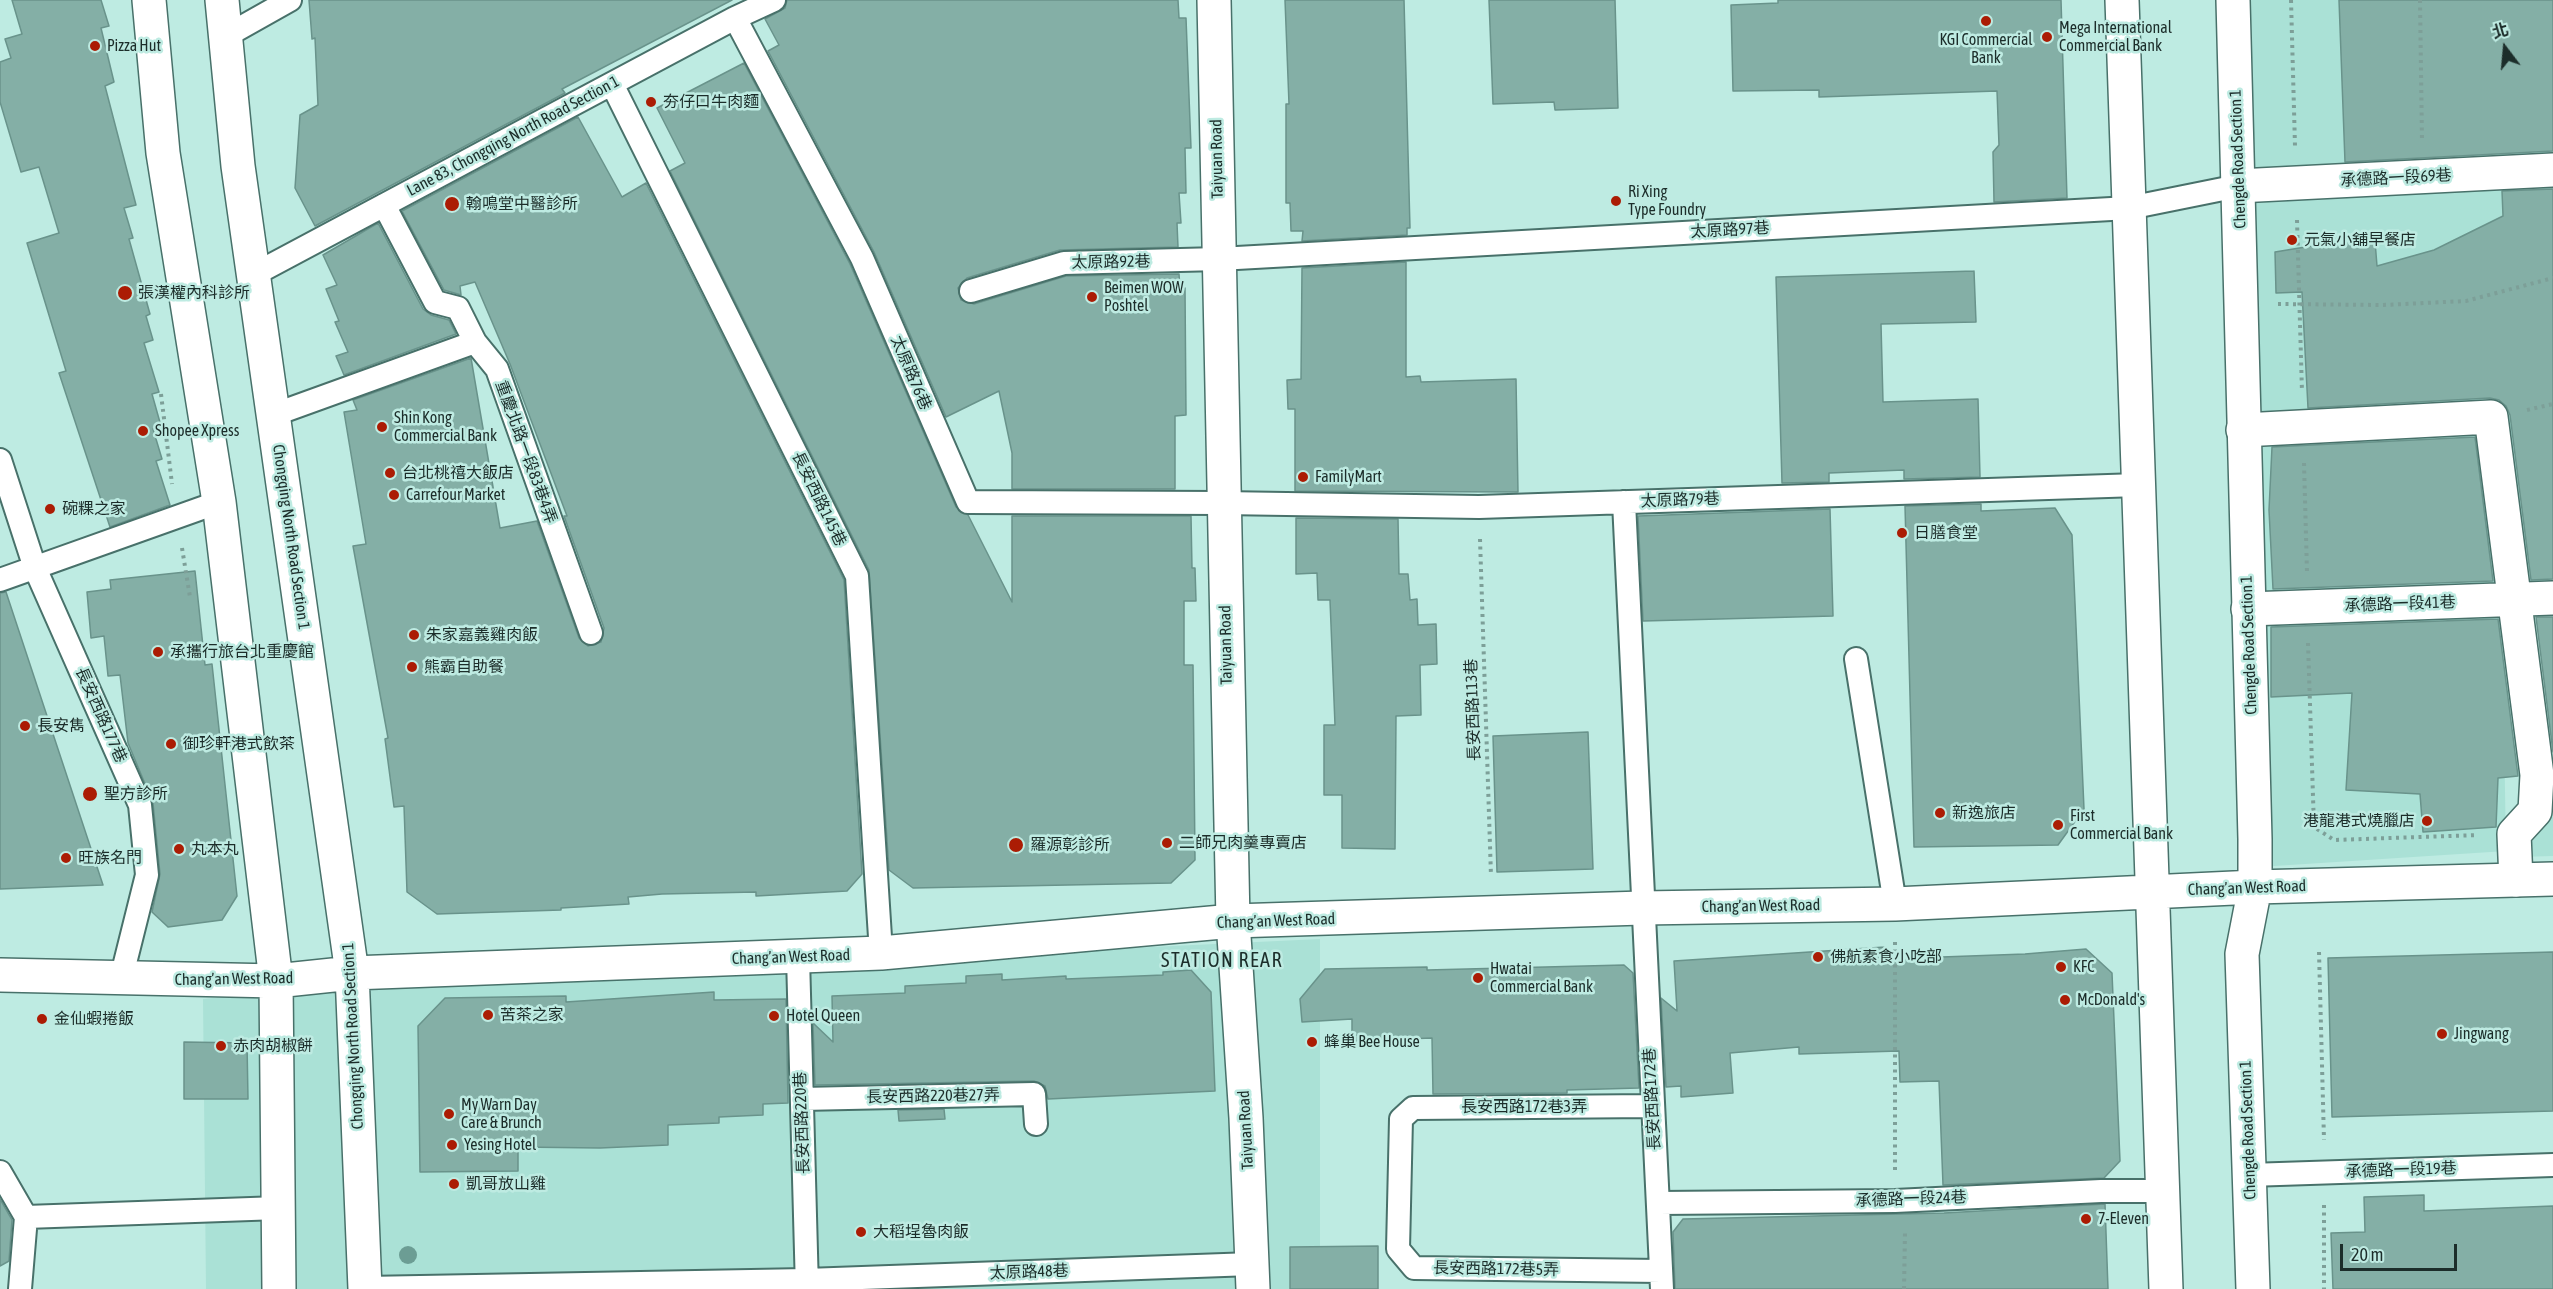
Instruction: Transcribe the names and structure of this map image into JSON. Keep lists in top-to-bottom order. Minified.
{"streets":{"main road":["Taiyuan Road","Chengde Road Section 1","承德路一段69巷","Chongqing North Road Section 1","承德路一段41巷","Chang’an West Road"],"lane":["Lane 83, Chongqing North Road Section 1","太原路97巷","太原路92巷","太原路76巷","重慶北路一段83巷4弄","長安西路145巷","太原路79巷","長安西路177巷","長安西路220巷27弄","長安西路172巷","長安西路172巷3弄","長安西路220巷","承德路一段19巷","承德路一段24巷","長安西路172巷5弄","太原路48巷"],"path":["長安西路113巷"]},"crossings":[["Lane 83, Chongqing North Road Section 1","太原路76巷"],["Lane 83, Chongqing North Road Section 1","重慶北路一段83巷4弄"],["Lane 83, Chongqing North Road Section 1","長安西路145巷"],["Lane 83, Chongqing North Road Section 1","Chongqing North Road Section 1"],["Taiyuan Road","太原路97巷"],["Taiyuan Road","太原路92巷"],["Taiyuan Road","太原路76巷"],["Taiyuan Road","太原路79巷"],["Taiyuan Road","Chang’an West Road"],["Taiyuan Road","太原路48巷"],["Chengde Road Section 1","承德路一段69巷"],["Chengde Road Section 1","太原路97巷"],["Chengde Road Section 1","承德路一段41巷"],["Chengde Road Section 1","Chang’an West Road"],["Chengde Road Section 1","承德路一段19巷"],["承德路一段69巷","太原路97巷"],["太原路97巷","太原路92巷"],["太原路76巷","太原路79巷"],["長安西路145巷","Chang’an West Road"],["太原路79巷","長安西路113巷"],["太原路79巷","長安西路172巷"],["Chongqing North Road Section 1","Chang’an West Road"],["Chongqing North Road Section 1","太原路48巷"],["長安西路113巷","Chang’an West Road"],["長安西路177巷","Chang’an West Road"],["Chang’an West Road","長安西路172巷"],["Chang’an West Road","長安西路220巷"],["長安西路220巷27弄","長安西路220巷"],["長安西路172巷","長安西路172巷3弄"],["長安西路172巷","承德路一段24巷"],["長安西路172巷","長安西路172巷5弄"],["長安西路172巷3弄","長安西路172巷5弄"],["長安西路220巷","太原路48巷"]],"districts":["STATION REAR"],"places":["KGI Commercial Bank","Mega International Commercial Bank","Pizza Hut","夯仔口牛肉麵","Ri Xing Type Foundry","翰鳴堂中醫診所","元氣小舖早餐店","張漢權內科診所","Beimen WOW Poshtel","Shin Kong Commercial Bank","Shopee Xpress","台北桃禧大飯店","FamilyMart","Carrefour Market","碗粿之家","日膳食堂","朱家嘉義雞肉飯","承攜行旅台北重慶館","熊霸自助餐","長安雋","御珍軒港式飲茶","聖方診所","新逸旅店","港龍港式燒臘店","First Commercial Bank","二師兄肉羹專賣店","羅源彰診所","丸本丸","旺族名門","佛航素食小吃部","KFC","Hwatai Commercial Bank","McDonald's","苦茶之家","Hotel Queen","金仙蝦捲飯","Jingwang","蜂巢 Bee House","赤肉胡椒餅","My Warn Day Care & Brunch","Yesing Hotel","凱哥放山雞","7-Eleven","大稻埕魯肉飯"],"scale_bar":"20 m","north":"top"}
